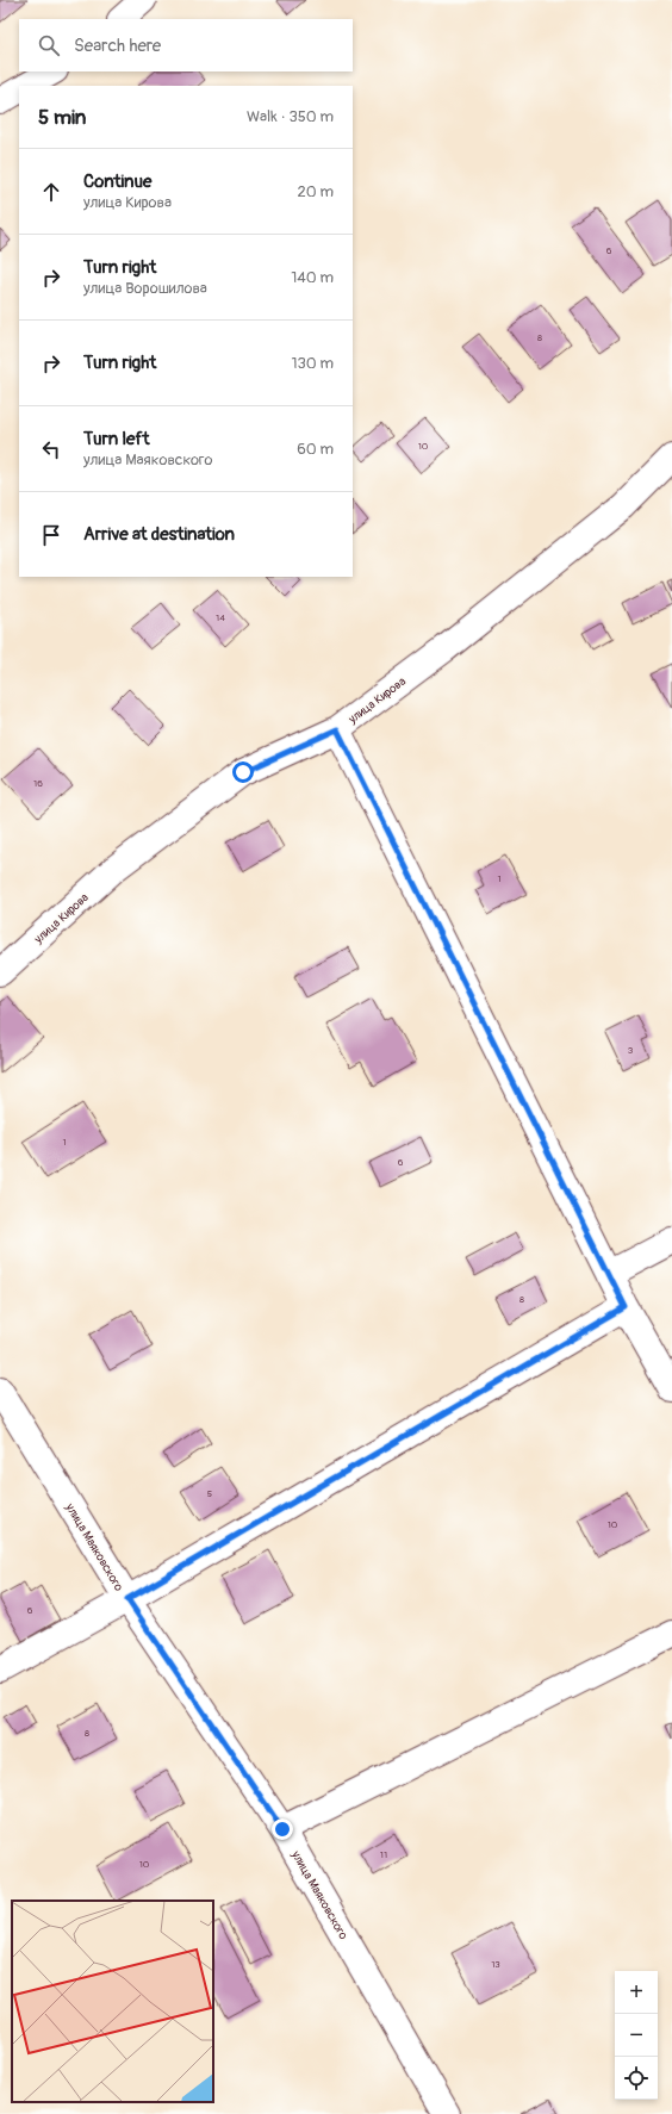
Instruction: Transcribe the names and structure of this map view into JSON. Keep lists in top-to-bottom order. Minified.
{"streets":{"street":["улица Кирова","улица Маяковского"]},"house_numbers":["6","8","10","14","16","1","3","1","6","8","5","10","6","8","11","10","13"],"page":{"search":"Search here","heading":["5 min","Walk · 350 m"],"list":[["Continue","улица Кирова","20 m"],["Turn right","улица Ворошилова","140 m"],["Turn right","130 m"],["Turn left","улица Маяковского","60 m"],"Arrive at destination"],"map_buttons":["+","−"]}}
